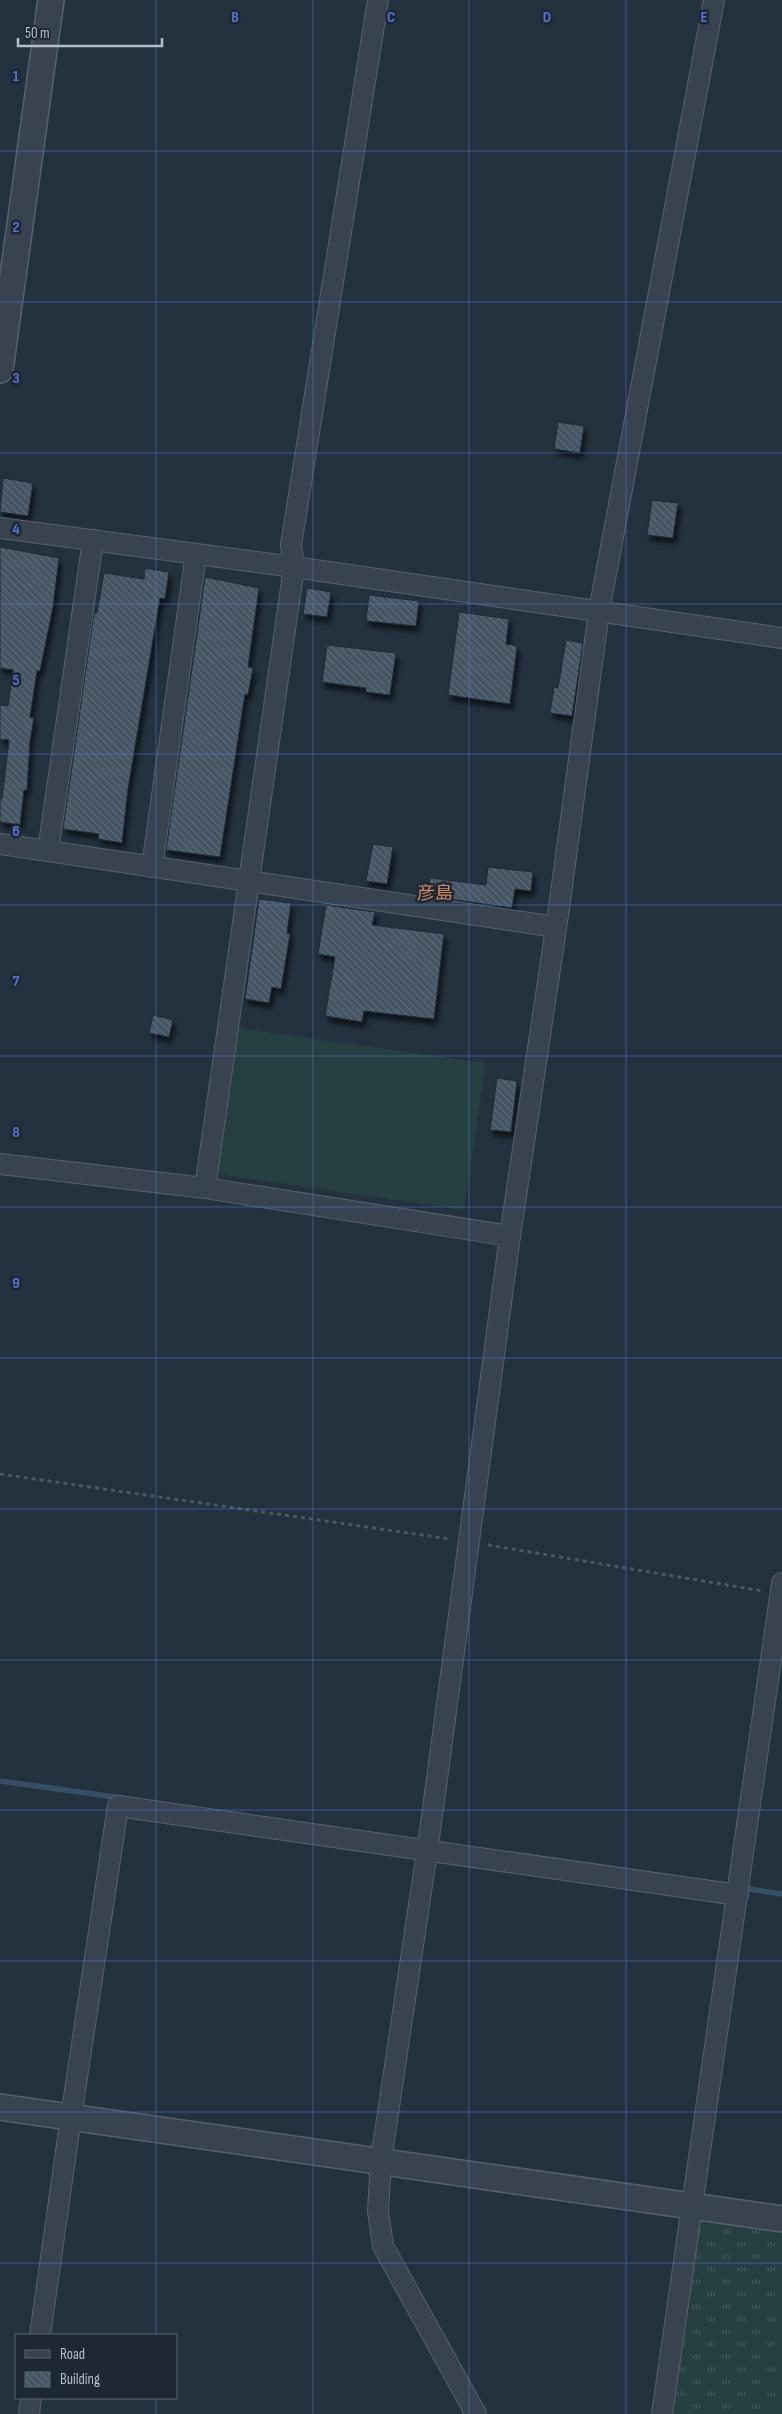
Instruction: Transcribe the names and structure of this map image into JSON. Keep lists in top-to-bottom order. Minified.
{"districts":["彦島"],"legend":["Road","Building"],"scale_bar":"50 m","grid":{"columns":["B","C","D","E"],"rows":["1","2","3","4","5","6","7","8","9"]}}
